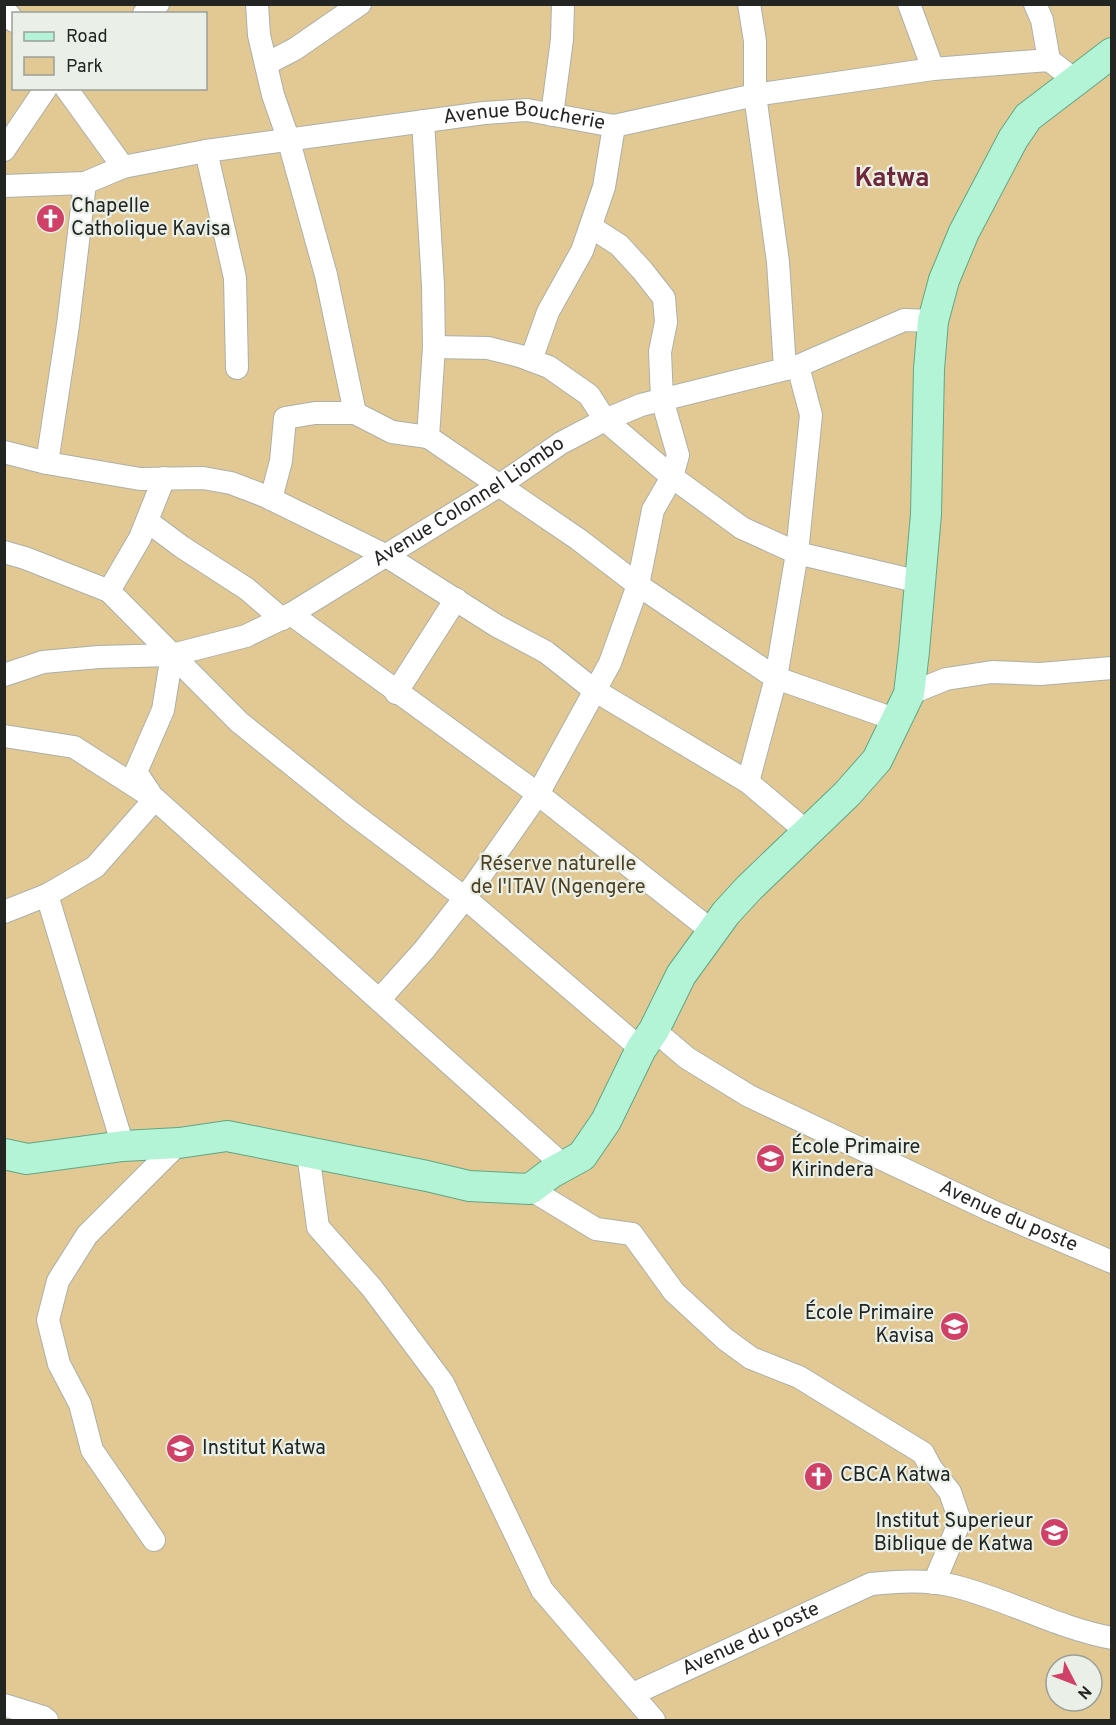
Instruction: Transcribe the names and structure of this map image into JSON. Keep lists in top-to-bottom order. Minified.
{"streets":{"street":["Avenue Boucherie","Avenue Colonnel Liombo","Avenue du poste"]},"crossings":[["Avenue Colonnel Liombo","Avenue du poste"]],"districts":["Katwa"],"parks":["Réserve naturelle de l'ITAV (Ngengere"],"places":{"church":["Chapelle Catholique Kavisa","CBCA Katwa"],"school or university":["École Primaire Kirindera","École Primaire Kavisa","Institut Katwa","Institut Superieur Biblique de Katwa"]},"legend":["Road","Park"],"north":"bottom right"}
